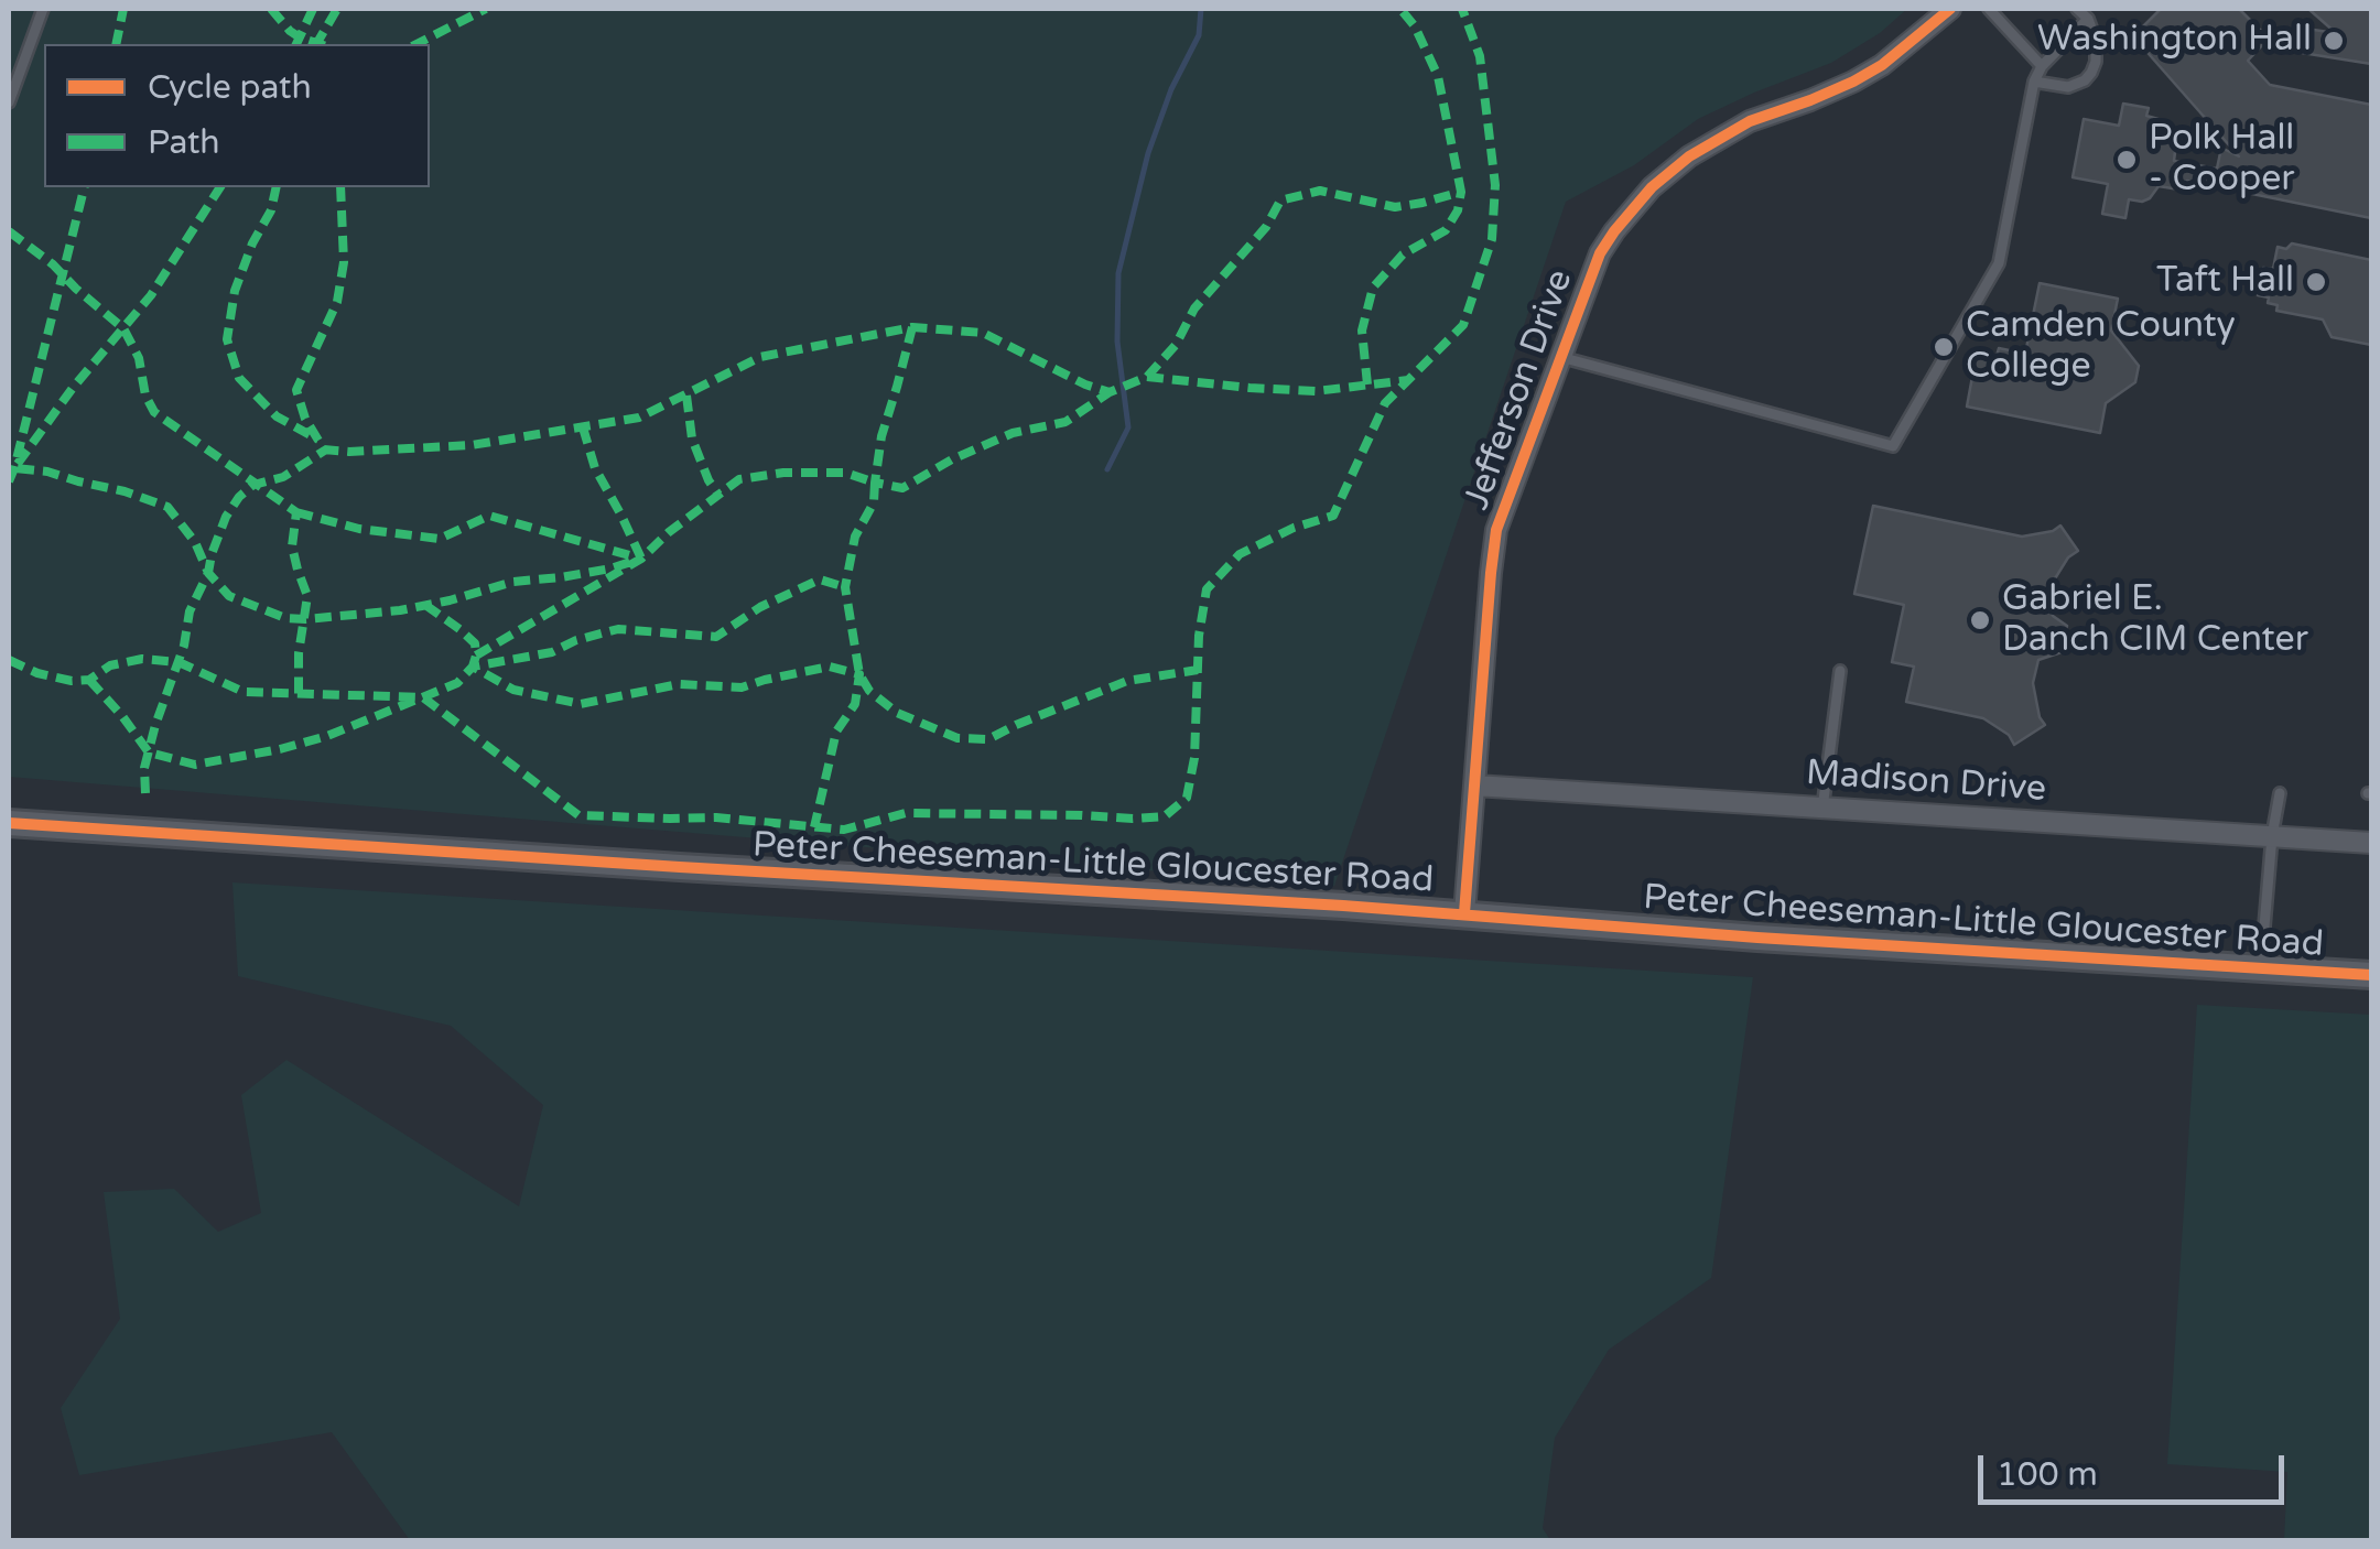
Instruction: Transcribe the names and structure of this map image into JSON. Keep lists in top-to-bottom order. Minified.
{"streets":{"street":["Jefferson Drive","Madison Drive","Peter Cheeseman-Little Gloucester Road"]},"crossings":[["Jefferson Drive","Madison Drive"],["Jefferson Drive","Peter Cheeseman-Little Gloucester Road"]],"places":["Washington Hall","Polk Hall - Cooper","Taft Hall","Camden County College","Gabriel E. Danch CIM Center"],"legend":["Cycle path","Path"],"scale_bar":"100 m"}
